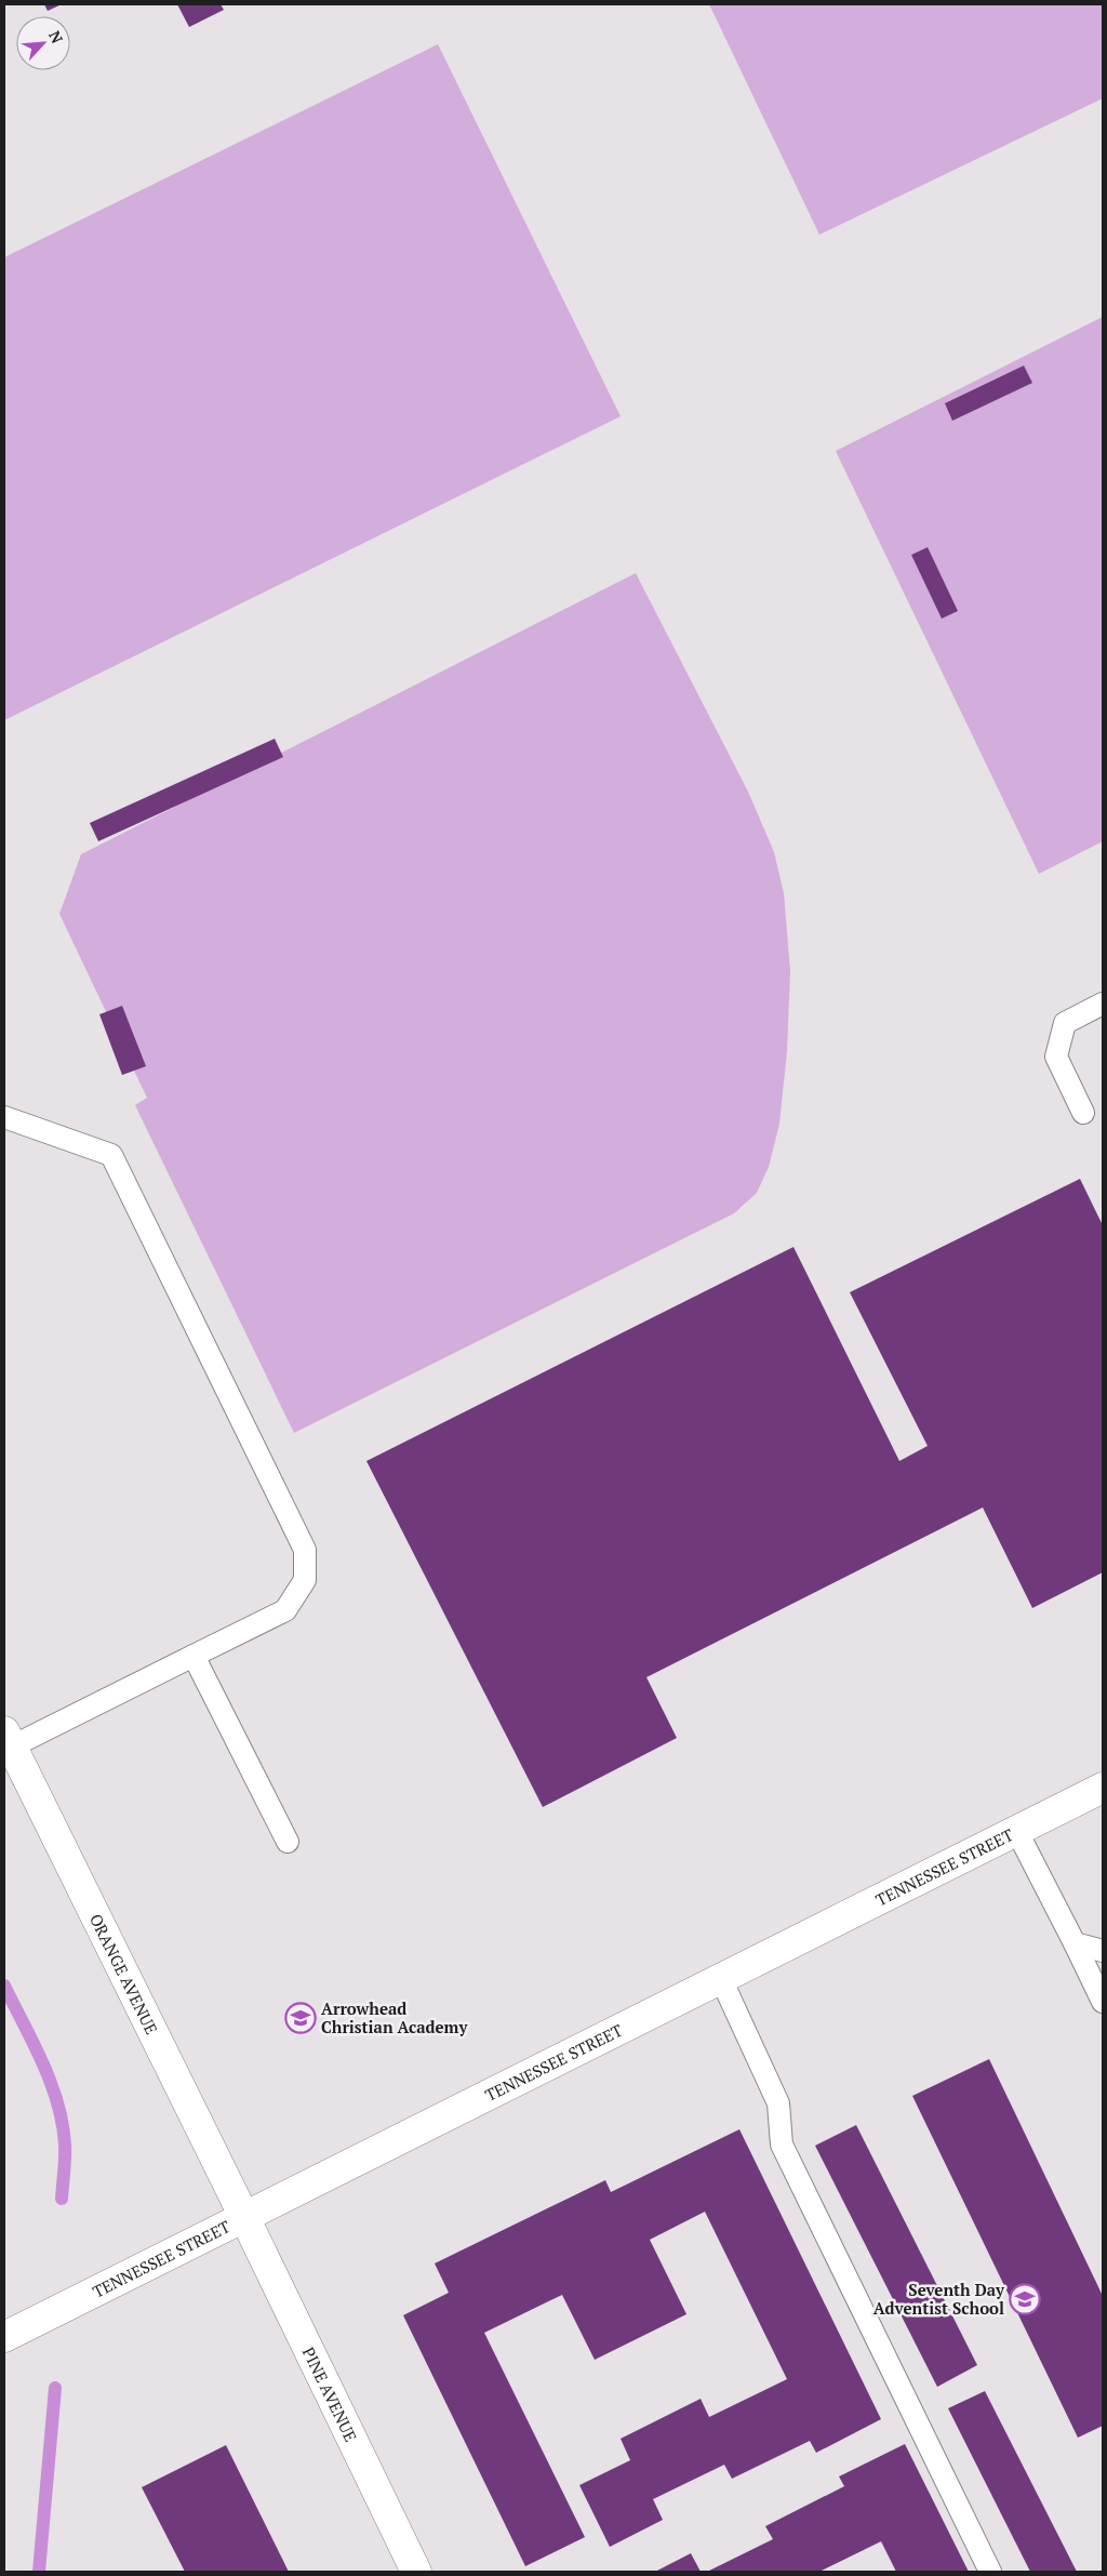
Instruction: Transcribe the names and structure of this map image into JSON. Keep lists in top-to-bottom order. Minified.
{"streets":{"main road":["TENNESSEE STREET","ORANGE AVENUE","PINE AVENUE"]},"crossings":[["TENNESSEE STREET","ORANGE AVENUE"],["TENNESSEE STREET","PINE AVENUE"],["ORANGE AVENUE","PINE AVENUE"]],"places":{"school or university":["Arrowhead Christian Academy","Seventh Day Adventist School"]},"north":"top right"}
